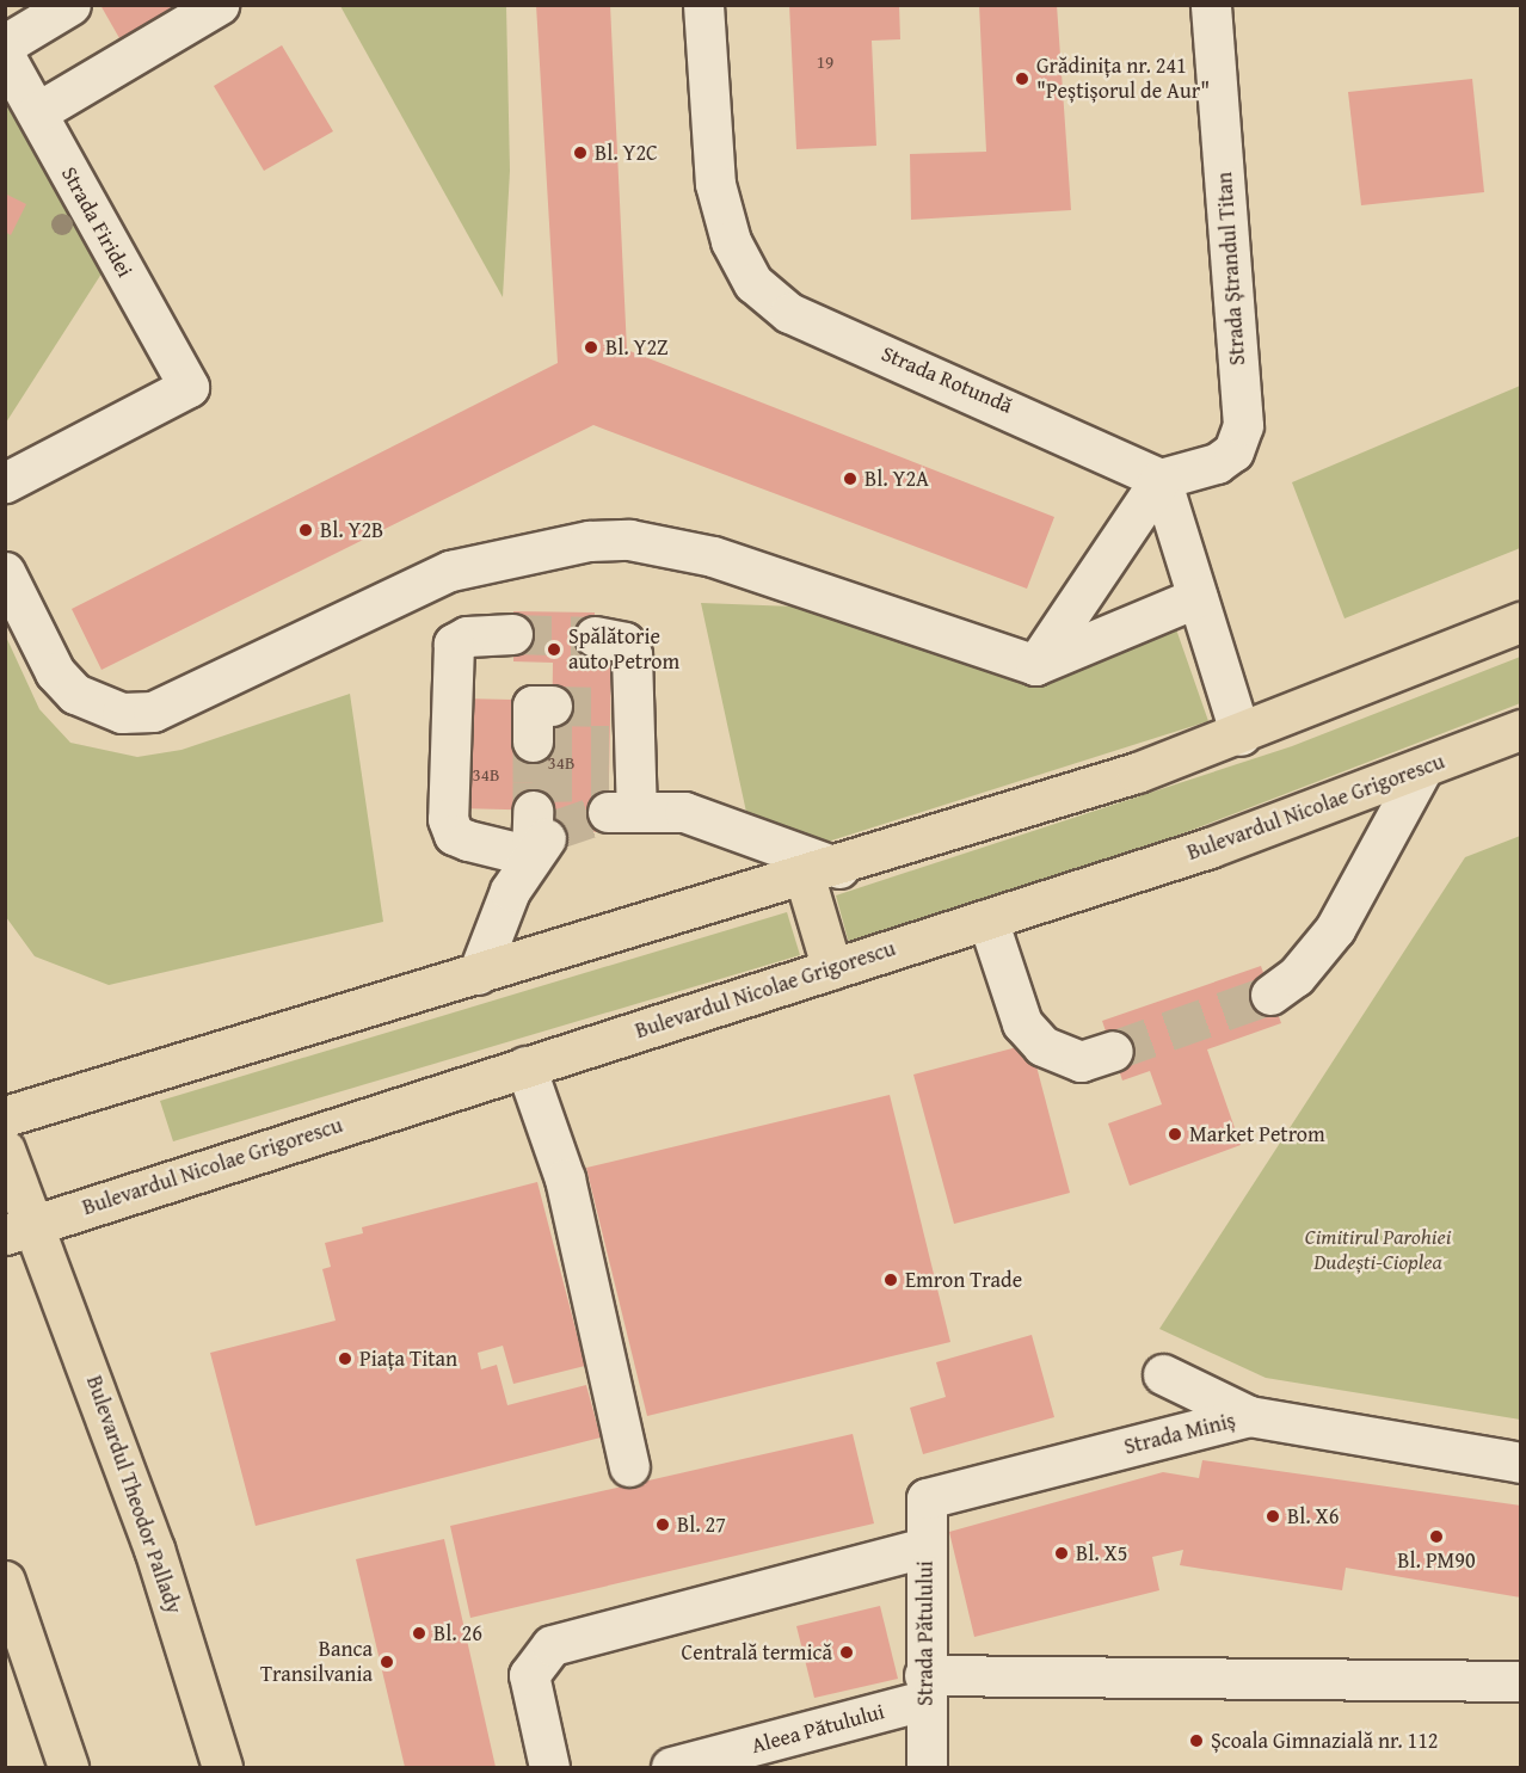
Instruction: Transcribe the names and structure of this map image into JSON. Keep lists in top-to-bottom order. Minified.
{"streets":{"main road":["Bulevardul Nicolae Grigorescu","Bulevardul Theodor Pallady"],"street":["Strada Firidei","Strada Ștrandul Titan","Strada Rotundă","Strada Miniș","Strada Pătulului","Aleea Pătulului"]},"crossings":[["Strada Ștrandul Titan","Strada Rotundă"],["Bulevardul Nicolae Grigorescu","Bulevardul Theodor Pallady"],["Strada Miniș","Strada Pătulului"],["Strada Pătulului","Aleea Pătulului"]],"parks":["Cimitirul Parohiei Dudești-Cioplea"],"places":["Grădinița nr. 241 \"Peștișorul de Aur\"","Bl. Y2C","Bl. Y2Z","Bl. Y2A","Bl. Y2B","Spălătorie auto Petrom","Market Petrom","Emron Trade","Piața Titan","Bl. X6","Bl. 27","Bl. PM90","Bl. X5","Bl. 26","Centrală termică","Banca Transilvania","Școala Gimnazială nr. 112"],"house_numbers":["19","34B","34B"]}
